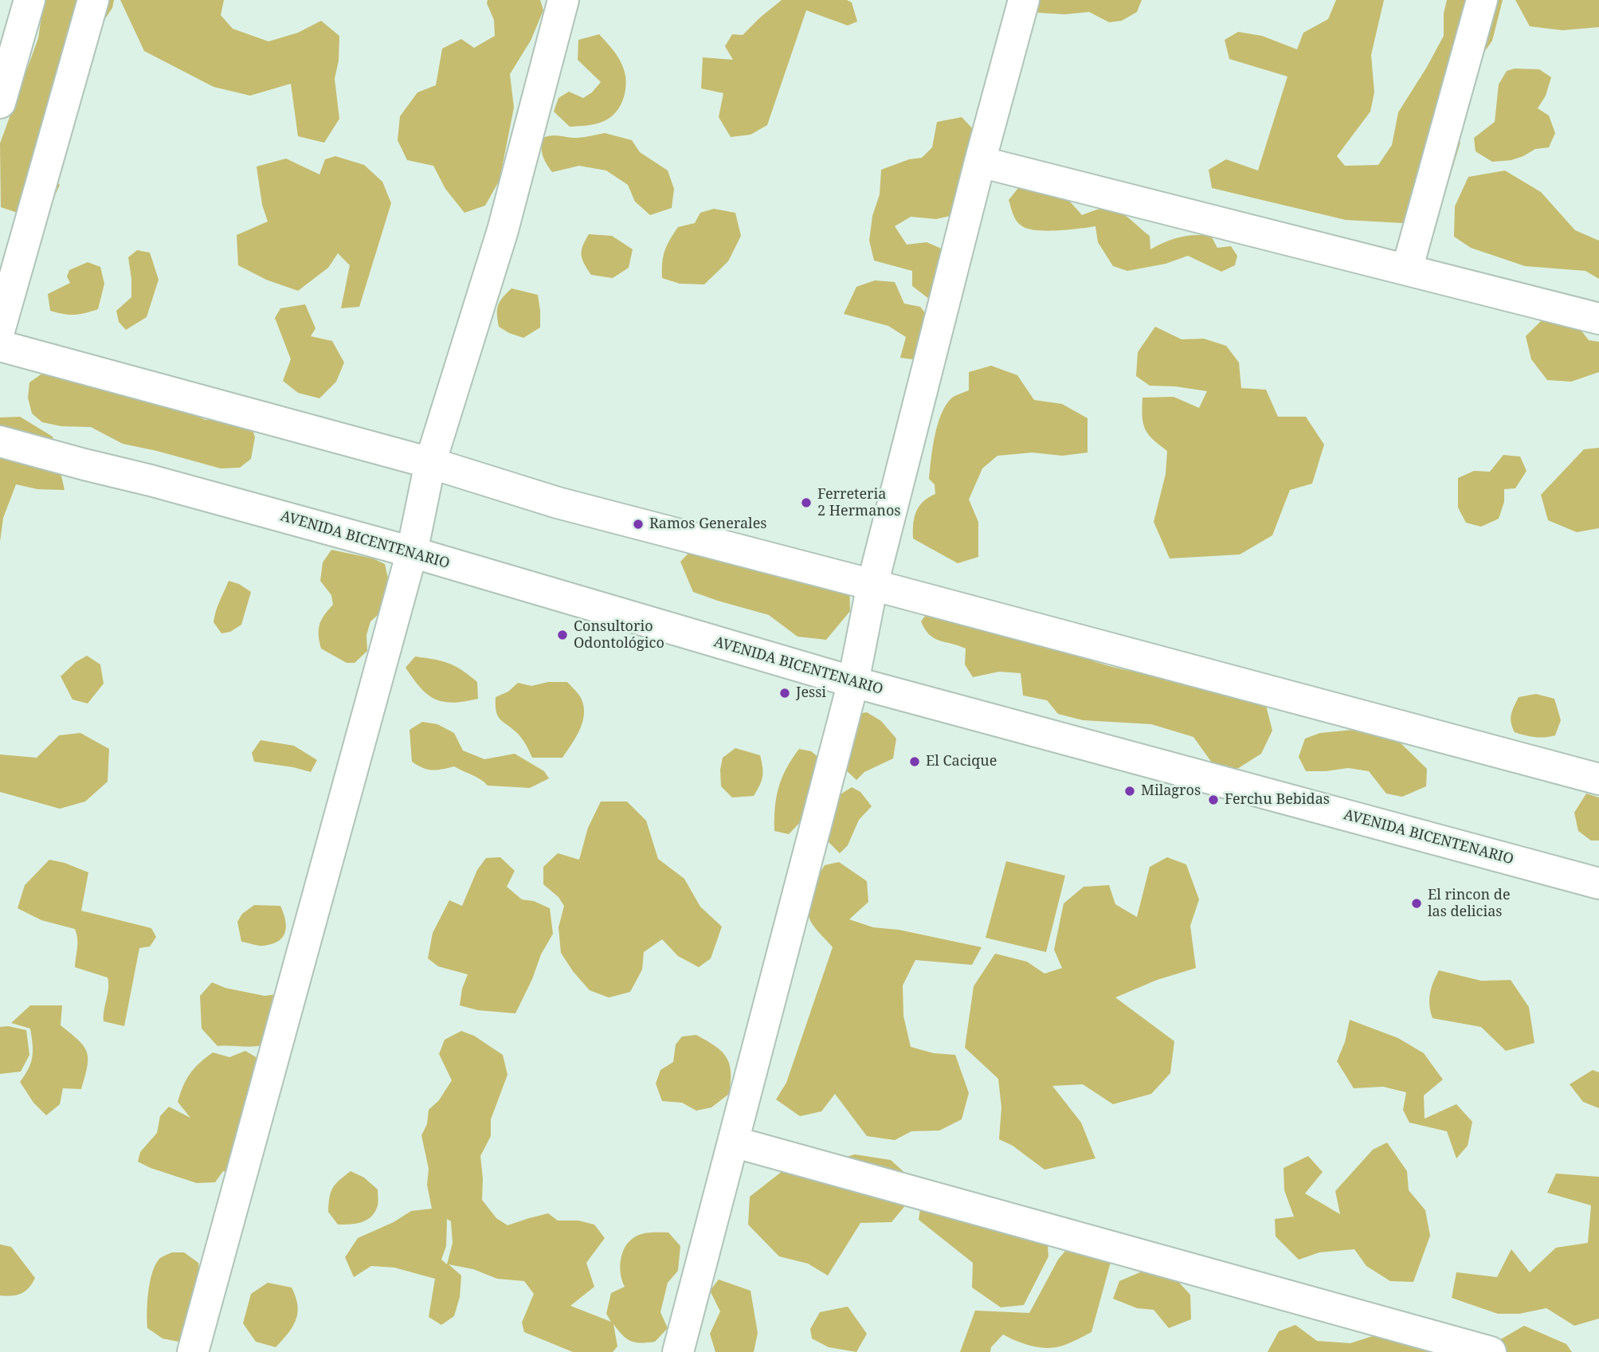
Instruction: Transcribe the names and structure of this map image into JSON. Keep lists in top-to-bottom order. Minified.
{"streets":{"street":["AVENIDA BICENTENARIO"]},"places":["Ferreteria 2 Hermanos","Ramos Generales","Consultorio Odontológico","Jessi","El Cacique","Milagros","Ferchu Bebidas","El rincon de las delicias"]}
